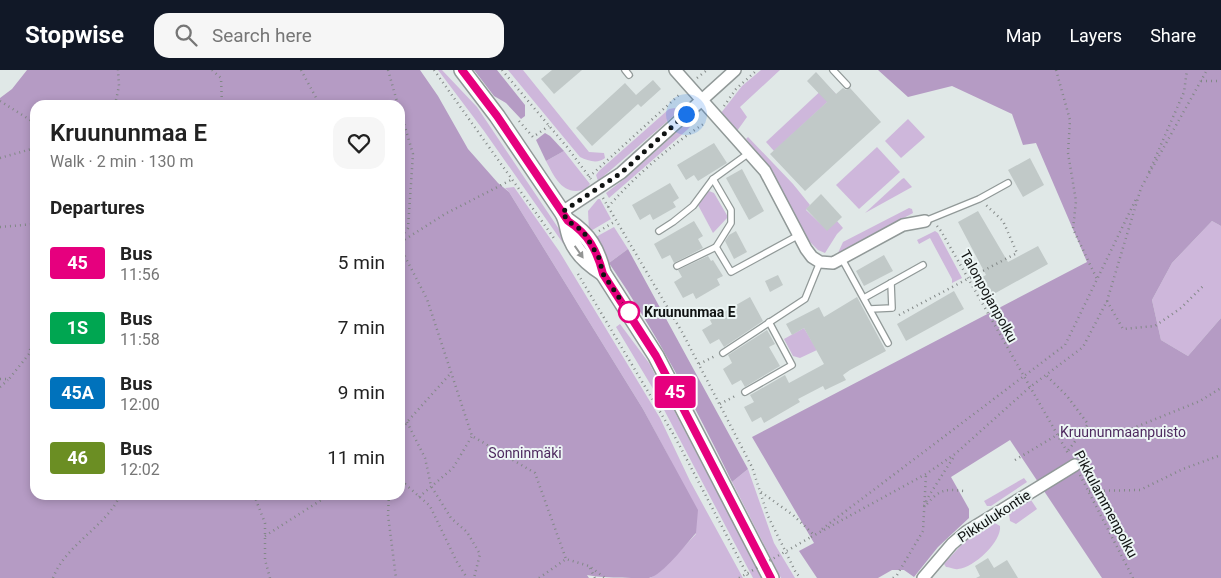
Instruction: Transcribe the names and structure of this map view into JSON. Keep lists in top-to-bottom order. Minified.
{"streets":{"street":["Pikkulukontie"],"path":["Talonpojanpolku","Pikkulammenpolku"]},"crossings":[["Talonpojanpolku","Pikkulammenpolku"],["Pikkulammenpolku","Pikkulukontie"]],"parks":["Kruununmaanpuisto","Sonninmäki"],"places":["Kruununmaa E"],"lines":["bus line 45"],"page":{"header":"Stopwise","search":"Search here","nav":["Map","Layers","Share"],"on_map":"45","heading":[["Kruununmaa E","Walk · 2 min · 130 m"],"Departures"],"list":[{"mark":"45","name":"Bus","note":"11:56","value":"5 min"},{"mark":"1S","name":"Bus","note":"11:58","value":"7 min"},{"mark":"45A","name":"Bus","note":"12:00","value":"9 min"},{"mark":"46","name":"Bus","note":"12:02","value":"11 min"}]}}
